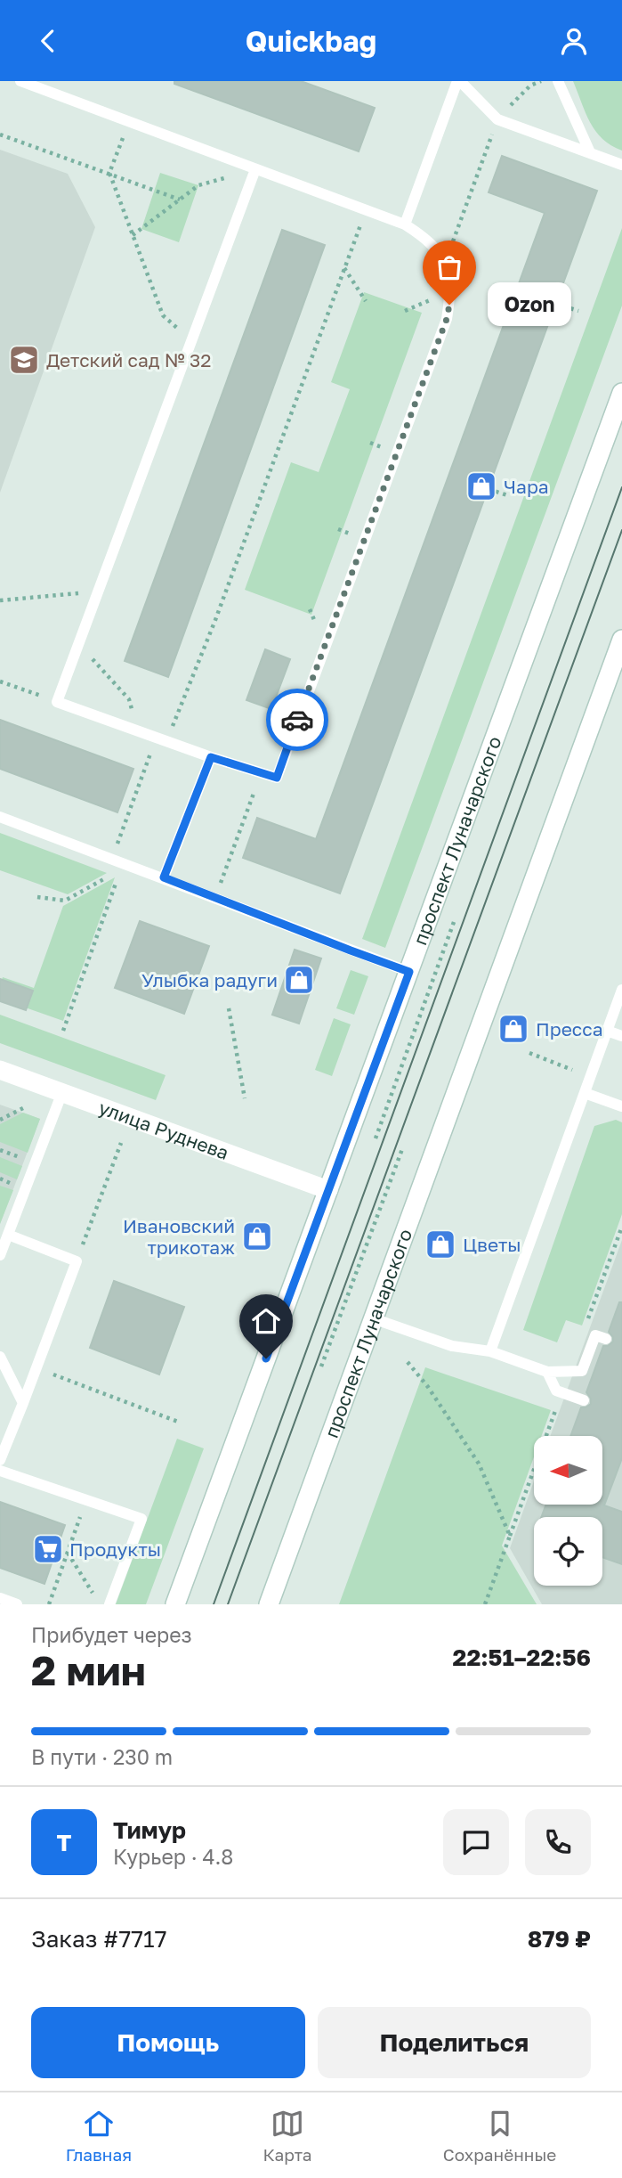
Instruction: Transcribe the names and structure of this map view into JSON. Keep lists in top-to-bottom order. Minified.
{"streets":{"main road":["проспект Луначарского","улица Руднева"]},"crossings":[["проспект Луначарского","улица Руднева"]],"places":{"other":["Ozon"],"school or university":["Детский сад № 32"],"shop":["Чара","Улыбка радуги","Пресса","Ивановский трикотаж","Цветы"],"supermarket":["Продукты"]},"north":"left","page":{"header":"Quickbag","bubble":"Ozon","heading":["2 мин","Прибудет через","22:51–22:56"],"panel":["Тимур","Курьер · 4.8","Заказ #7717","879 ₽"],"bar":"В пути · 230 m","round":"Т","buttons":["Помощь","Поделиться"],"tabs":["Главная","Карта","Сохранённые"]}}
